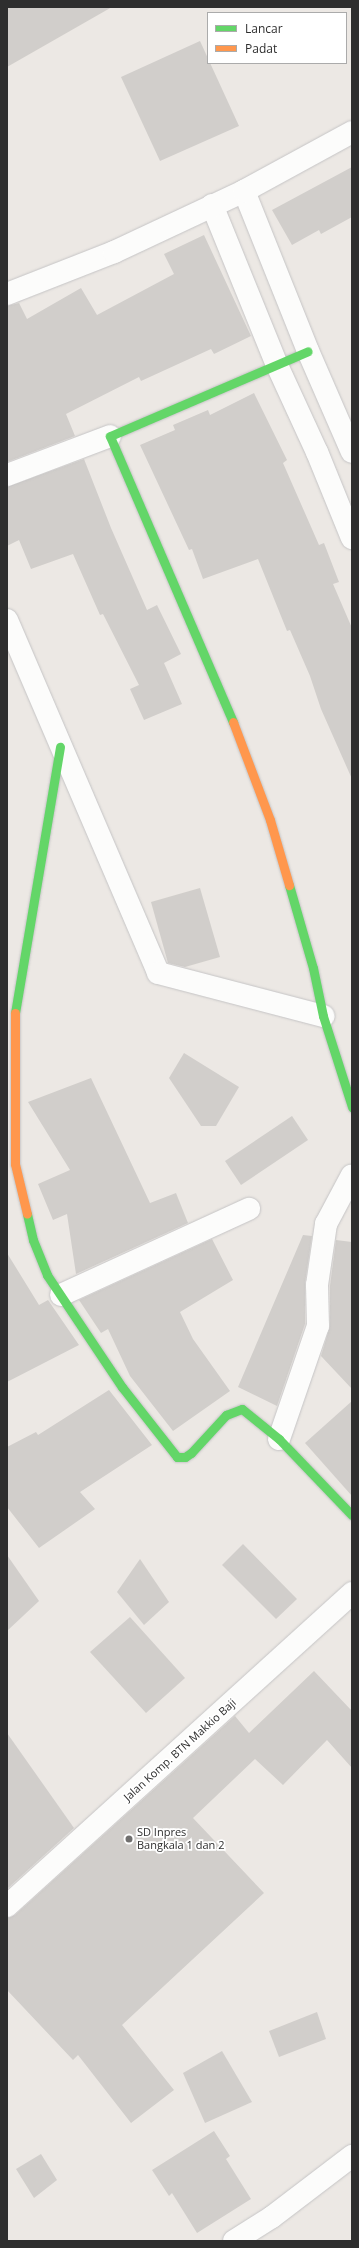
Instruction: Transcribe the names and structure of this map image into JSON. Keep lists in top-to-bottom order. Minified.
{"streets":{"street":["Jalan Komp. BTN Makkio Baji"]},"places":["SD Inpres Bangkala 1 dan 2"],"legend":["Lancar","Padat"]}
